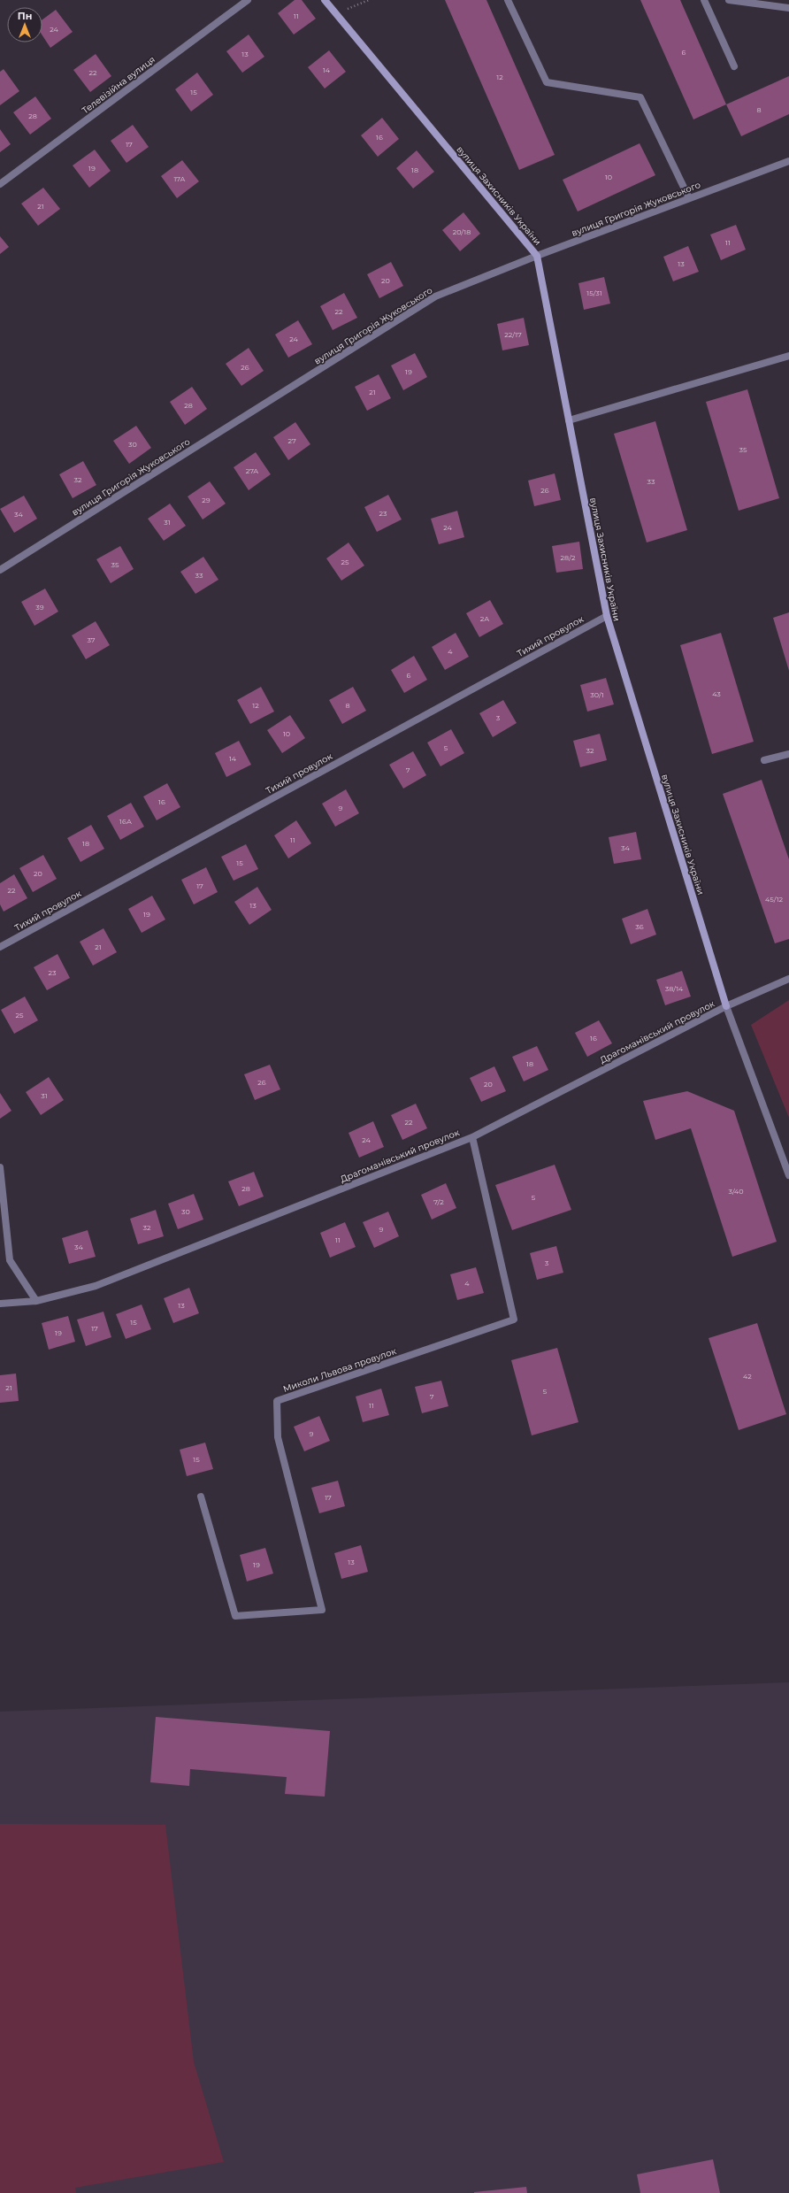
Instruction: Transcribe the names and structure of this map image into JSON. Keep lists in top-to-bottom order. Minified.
{"streets":{"street":["Телевізійна вулиця","вулиця Захисників України","вулиця Григорія Жуковського","Тихий провулок","Драгоманівський провулок","Миколи Львова провулок"]},"crossings":[["вулиця Захисників України","вулиця Григорія Жуковського"],["вулиця Захисників України","Тихий провулок"],["вулиця Захисників України","Драгоманівський провулок"],["Драгоманівський провулок","Миколи Львова провулок"]],"house_numbers":["11","24","6","13","14","22","12","15","8","28","16","17","19","18","10","17А","21","20/18","11","13","20","15/31","22","22/17","24","26","19","21","28","27","30","35","27А","32","33","26","29","23","34","31","24","28/2","25","35","33","39","2А","37","4","6","43","30/1","12","8","3","10","5","32","14","7","16","9","16А","11","18","34","15","20","17","22","45/12","13","19","36","21","23","38/14","25","16","18","26","20","31","22","24","28","3/40","5","7/2","30","32","9","11","34","3","4","13","15","17","19","42","21","5","7","11","9","15","17","13","19"],"north":"top"}
